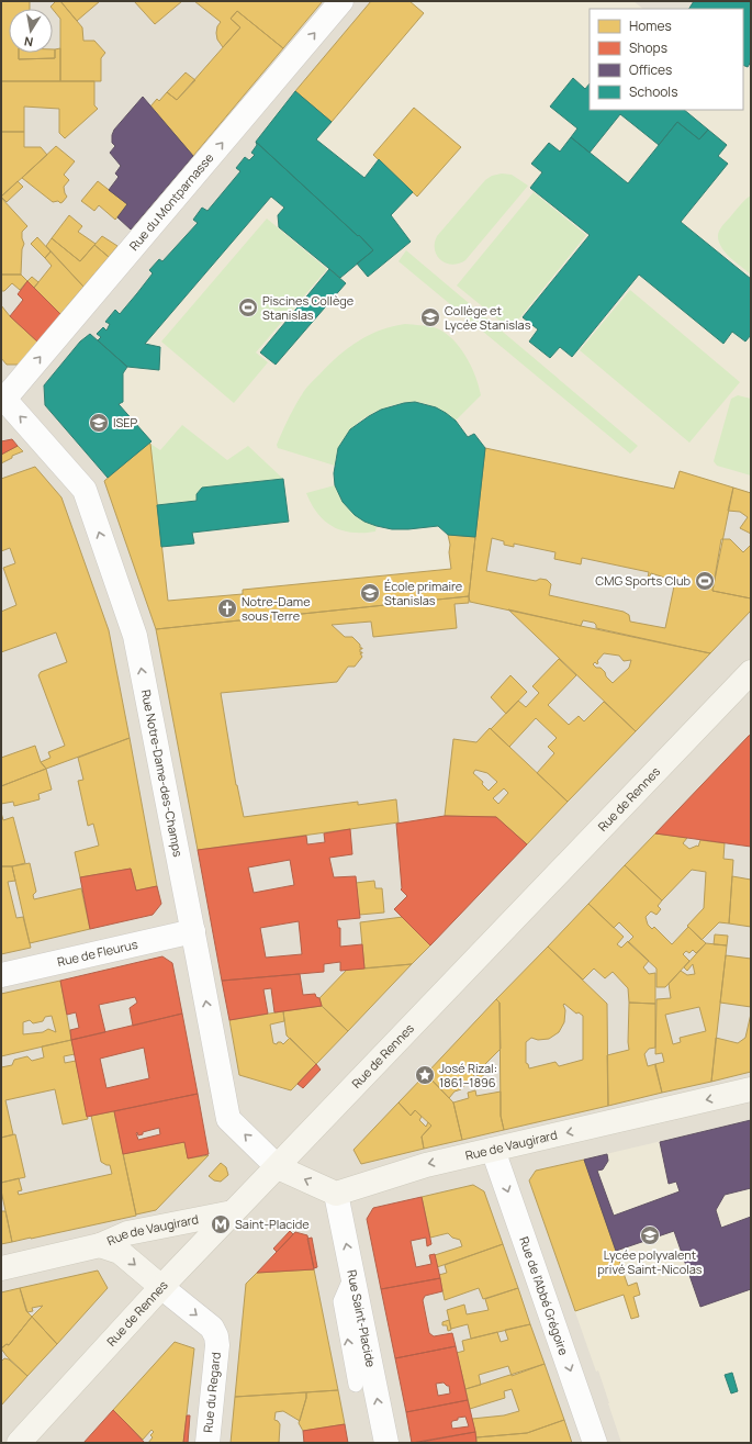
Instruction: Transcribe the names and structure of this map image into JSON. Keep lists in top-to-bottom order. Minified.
{"streets":{"main road":["Rue de Rennes","Rue de Vaugirard"],"street":["Rue du Montparnasse","Rue Notre-Dame-des-Champs","Rue de Fleurus","Rue de l'Abbé Grégoire","Rue Saint-Placide","Rue du Regard"]},"crossings":[["Rue du Montparnasse","Rue Notre-Dame-des-Champs"],["Rue Notre-Dame-des-Champs","Rue de Rennes"],["Rue Notre-Dame-des-Champs","Rue de Fleurus"],["Rue de Rennes","Rue de Vaugirard"],["Rue de Rennes","Rue du Regard"],["Rue de Vaugirard","Rue de l'Abbé Grégoire"],["Rue de Vaugirard","Rue Saint-Placide"],["Rue de Vaugirard","Rue du Regard"]],"one_way":["Rue du Montparnasse","Rue Notre-Dame-des-Champs","Rue de l'Abbé Grégoire","Rue Saint-Placide","Rue du Regard"],"places":{"sports":["Piscines Collège Stanislas","CMG Sports Club"],"school or university":["Collège et Lycée Stanislas","ISEP","École primaire Stanislas","Lycée polyvalent privé Saint-Nicolas"],"church":["Notre-Dame sous Terre"],"place":["José Rizal: 1861–1896"],"metro station":["Saint-Placide"]},"legend":["Homes","Shops","Offices","Schools"],"north":"bottom"}
